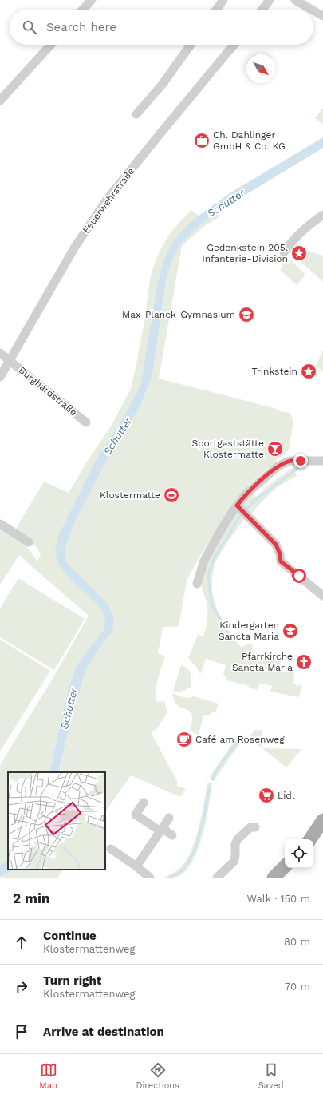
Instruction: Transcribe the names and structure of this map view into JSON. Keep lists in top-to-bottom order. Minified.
{"streets":{"street":["Feuerwehrstraße","Burghardstraße"]},"crossings":[["Feuerwehrstraße","Burghardstraße"]],"water":["Schutter"],"places":{"office":["Ch. Dahlinger GmbH & Co. KG"],"place":["Gedenkstein 205. Infanterie-Division","Trinkstein"],"school or university":["Max-Planck-Gymnasium","Kindergarten Sancta Maria"],"bar":["Sportgaststätte Klostermatte"],"sports":["Klostermatte"],"church":["Pfarrkirche Sancta Maria"],"cafe":["Café am Rosenweg"],"supermarket":["Lidl"]},"north":"bottom right","page":{"search":"Search here","heading":["2 min","Walk · 150 m"],"list":[["Continue","Klostermattenweg","80 m"],["Turn right","Klostermattenweg","70 m"],"Arrive at destination"],"nav":["Map","Directions","Saved"]}}
